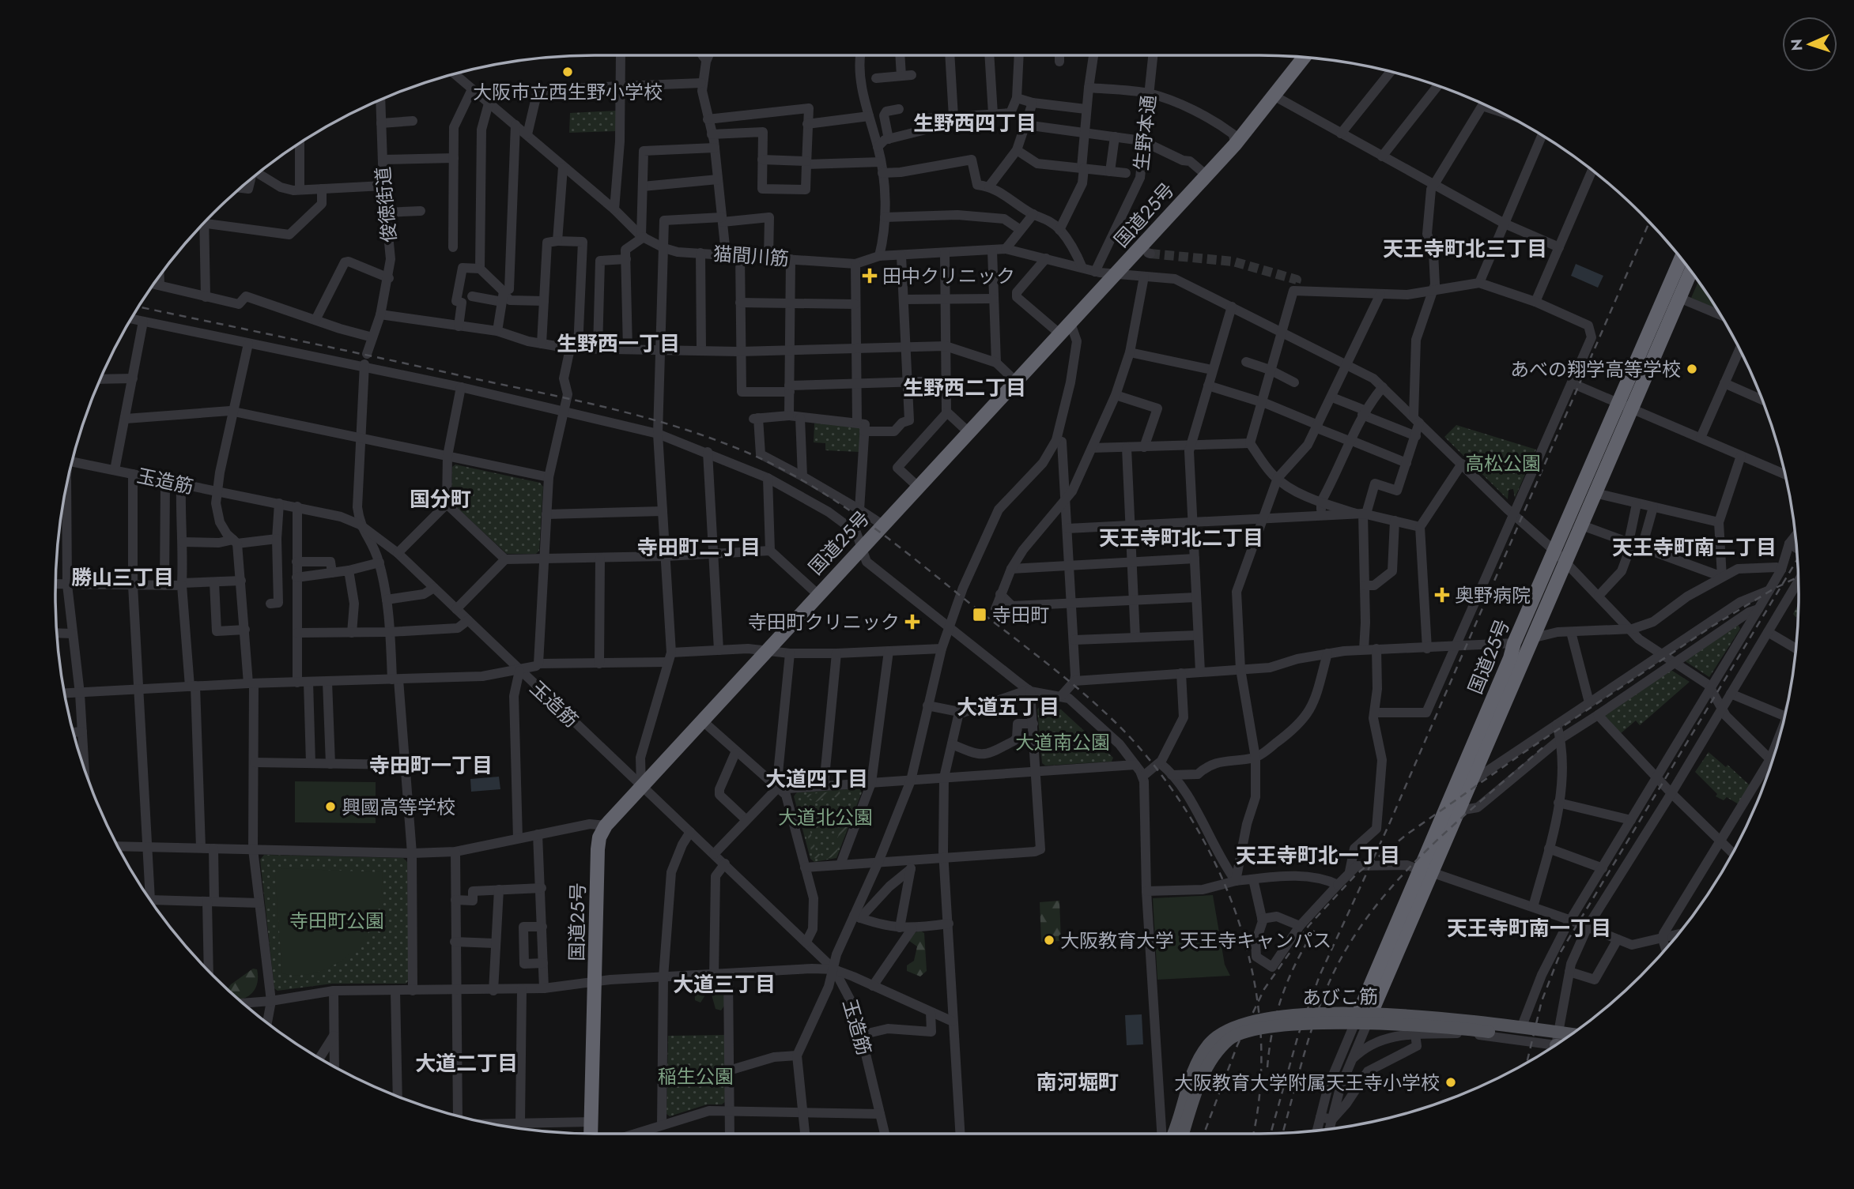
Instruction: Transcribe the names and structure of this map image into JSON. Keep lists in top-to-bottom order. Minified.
{"streets":{"highway":["国道25号"],"main road":["あびこ筋"],"street":["生野本通","俊徳街道","猫間川筋","玉造筋"]},"crossings":[["生野本通","猫間川筋"],["国道25号","猫間川筋"],["国道25号","玉造筋"]],"districts":["生野西四丁目","天王寺町北三丁目","生野西一丁目","生野西二丁目","国分町","天王寺町北二丁目","寺田町二丁目","天王寺町南二丁目","勝山三丁目","大道五丁目","寺田町一丁目","大道四丁目","天王寺町北一丁目","天王寺町南一丁目","大道三丁目","大道二丁目","南河堀町"],"parks":["高松公園","大道南公園","大道北公園","寺田町公園","稲生公園"],"places":{"other":["大阪市立西生野小学校","あべの翔学高等学校","興國高等学校","大阪教育大学 天王寺キャンパス","大阪教育大学附属天王寺小学校"],"health":["田中クリニック","奥野病院","寺田町クリニック"],"transit":["寺田町"]},"north":"left"}
